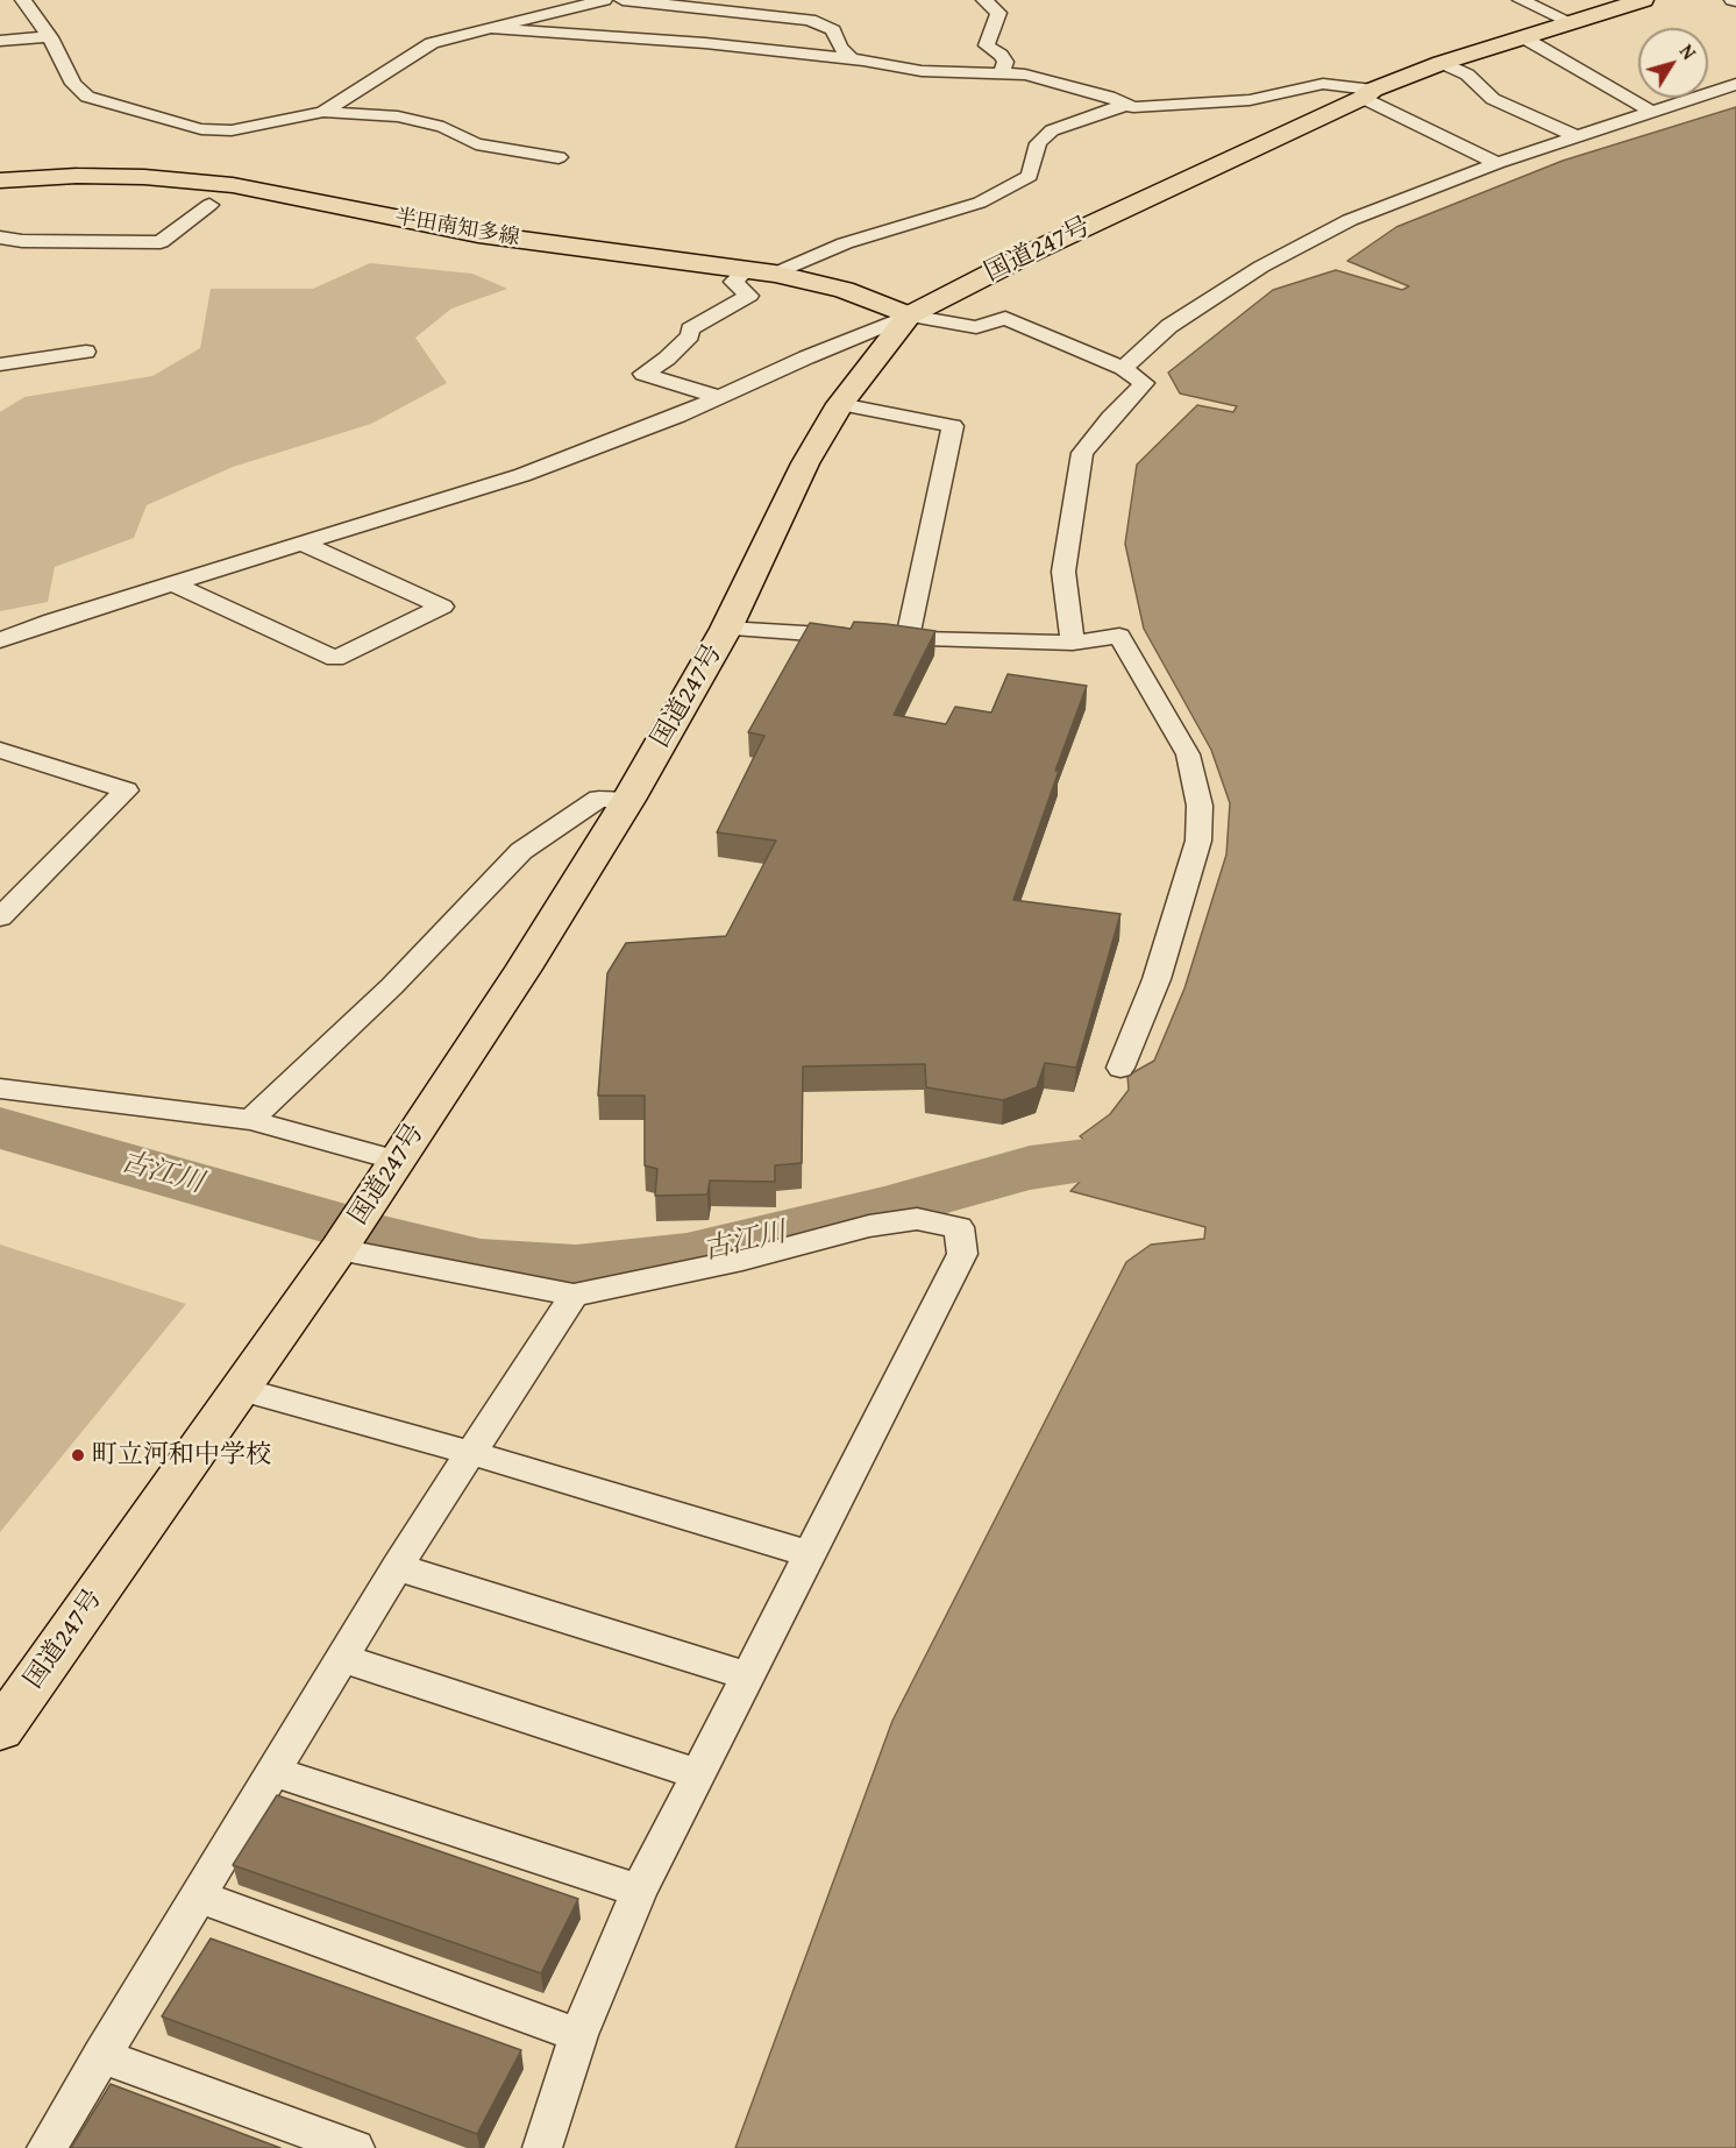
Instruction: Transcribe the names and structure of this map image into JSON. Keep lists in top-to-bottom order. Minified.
{"streets":{"main road":["半田南知多線","国道247号"]},"crossings":[["半田南知多線","国道247号"]],"water":["古江川"],"places":["町立河和中学校"],"north":"top right"}
